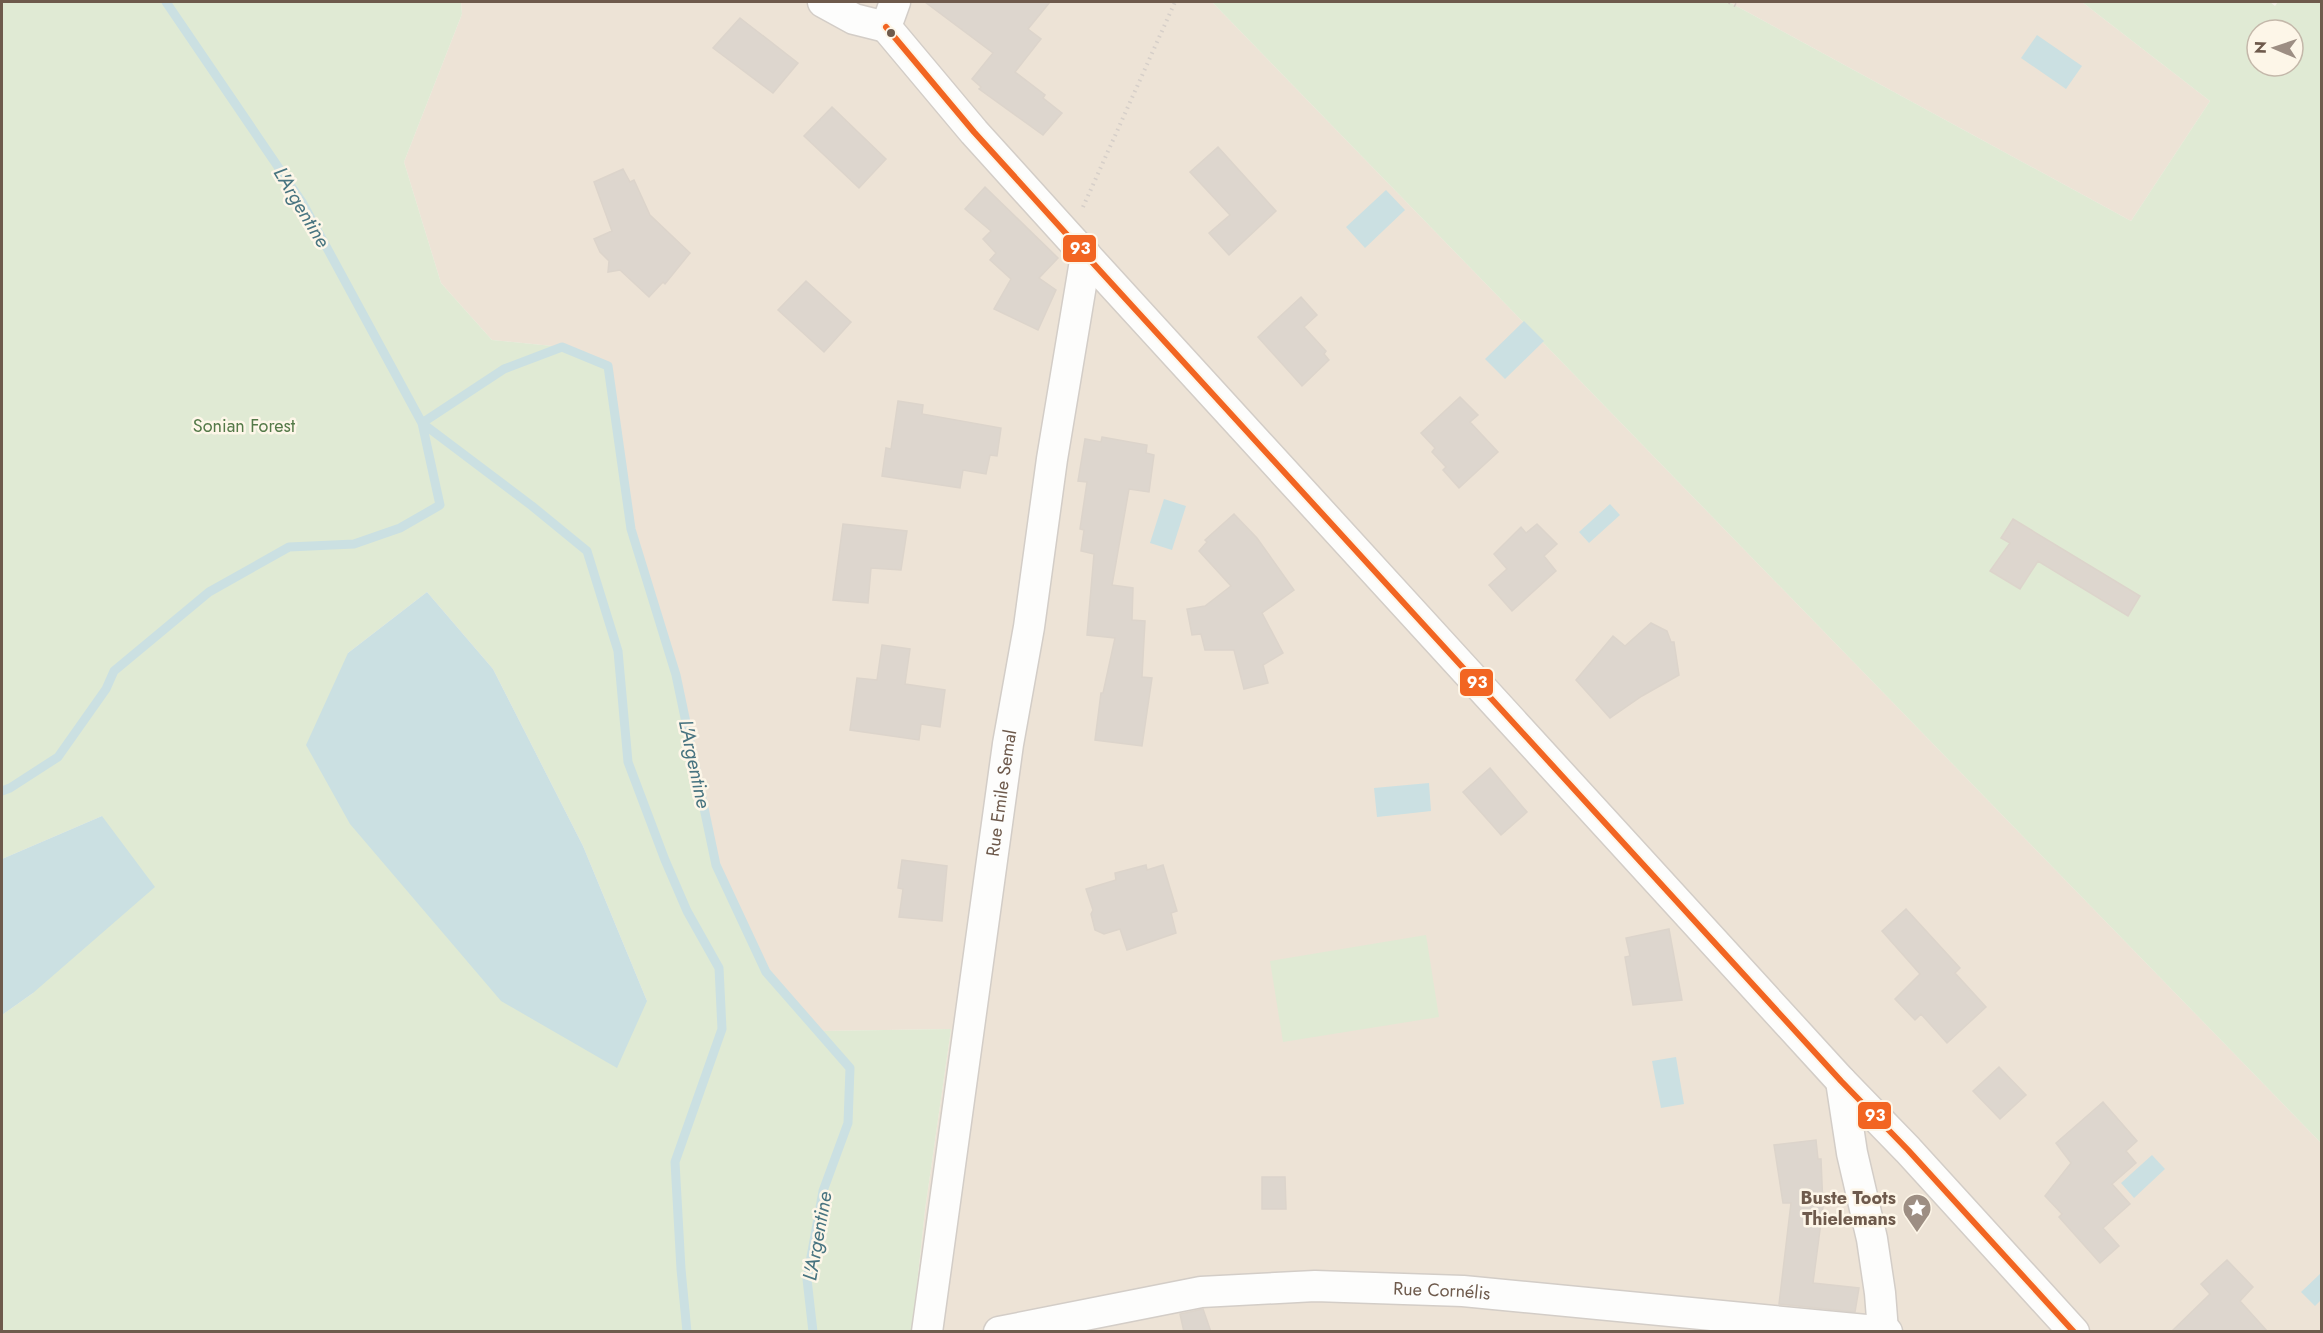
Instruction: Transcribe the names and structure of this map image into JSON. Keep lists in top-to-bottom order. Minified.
{"streets":{"street":["Rue Emile Semal","Rue Cornélis"]},"water":["L'Argentine"],"parks":["Sonian Forest"],"places":{"place":["Buste Toots Thielemans"]},"lines":["transit line 93"],"north":"left"}
